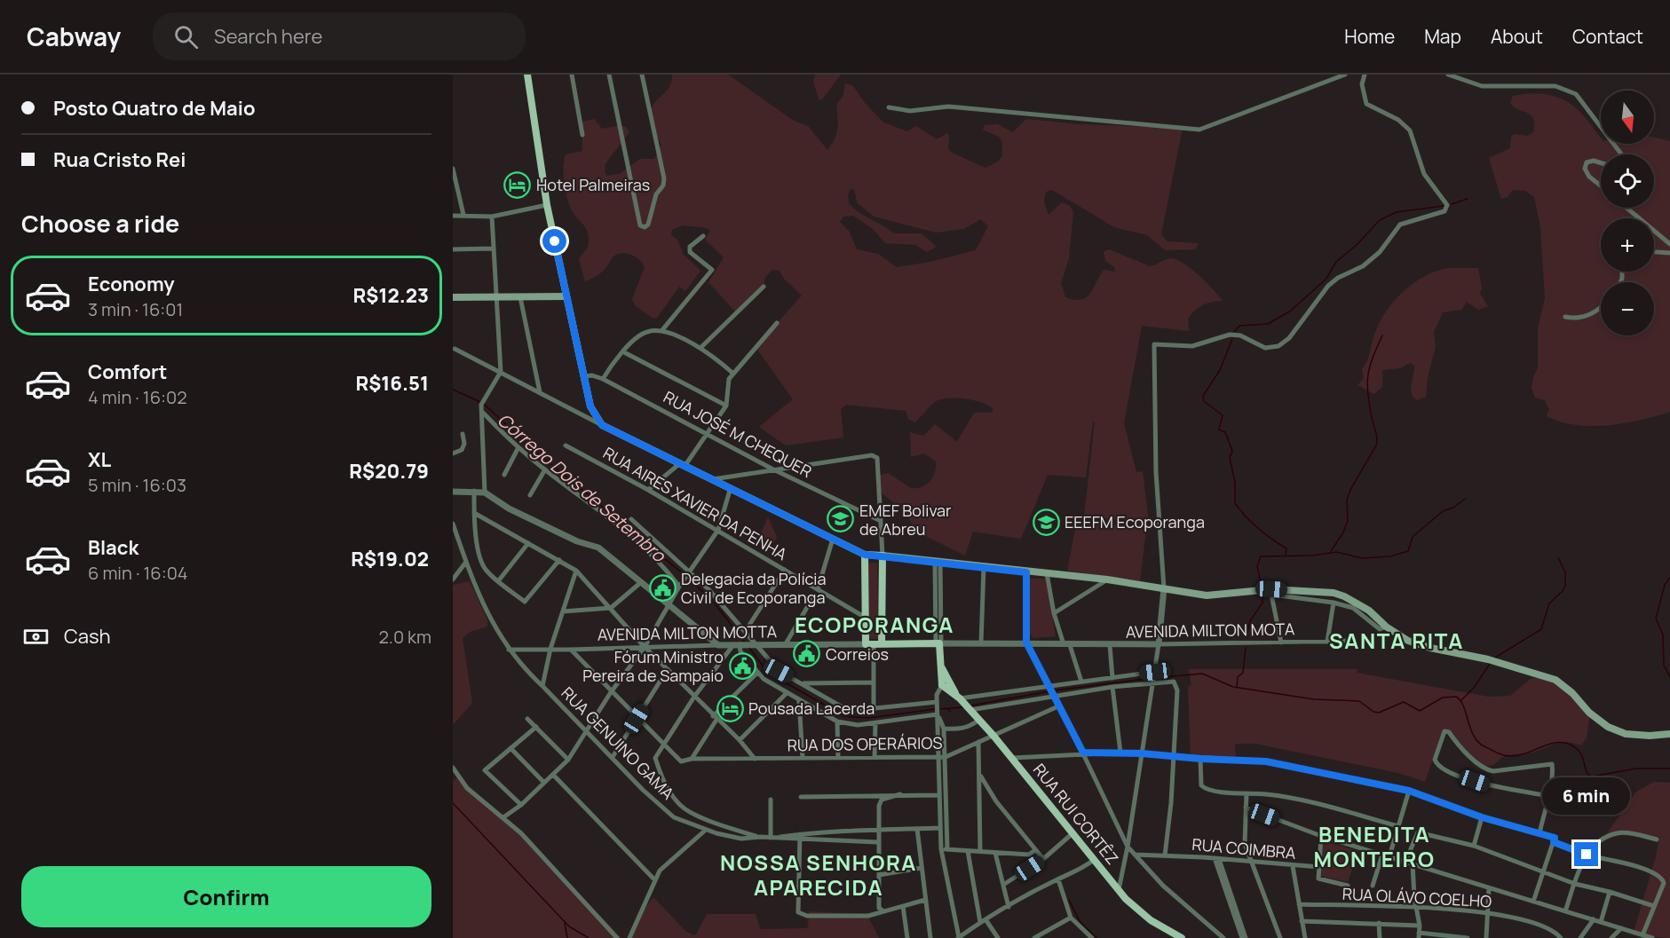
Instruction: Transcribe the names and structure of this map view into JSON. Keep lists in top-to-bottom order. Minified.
{"streets":{"main road":["AVENIDA MILTON MOTTA","RUA RUI CORTÊZ"],"street":["RUA JOSÉ M CHEQUER","RUA AIRES XAVIER DA PENHA","AVENIDA MILTON MOTA","RUA GENUINO GAMA","RUA DOS OPERÁRIOS","RUA COIMBRA","RUA OLÁVO COELHO"]},"crossings":[["AVENIDA MILTON MOTA","AVENIDA MILTON MOTTA"],["AVENIDA MILTON MOTTA","RUA GENUINO GAMA"],["RUA DOS OPERÁRIOS","RUA RUI CORTÊZ"]],"districts":["ECOPORANGA","SANTA RITA","BENEDITA MONTEIRO","NOSSA SENHORA APARECIDA"],"water":["Córrego Dois de Setembro"],"places":{"hotel":["Hotel Palmeiras","Pousada Lacerda"],"school or university":["EMEF Bolivar de Abreu","EEEFM Ecoporanga"],"public building":["Delegacia da Polícia Civil de Ecoporanga","Correios","Fórum Ministro Pereira de Sampaio"]},"north":"bottom","page":{"header":"Cabway","search":"Search here","nav":["Home","Map","About","Contact"],"banner":["Posto Quatro de Maio","Rua Cristo Rei"],"map_buttons":["+","−"],"heading":"Choose a ride","list":[{"name":"Economy","note":"3 min · 16:01","value":"R$12.23"},{"name":"Comfort","note":"4 min · 16:02","value":"R$16.51"},{"name":"XL","note":"5 min · 16:03","value":"R$20.79"},{"name":"Black","note":"6 min · 16:04","value":"R$19.02"}],"pay":["Cash","2.0 km"],"bubble":"6 min","buttons":"Confirm"}}
